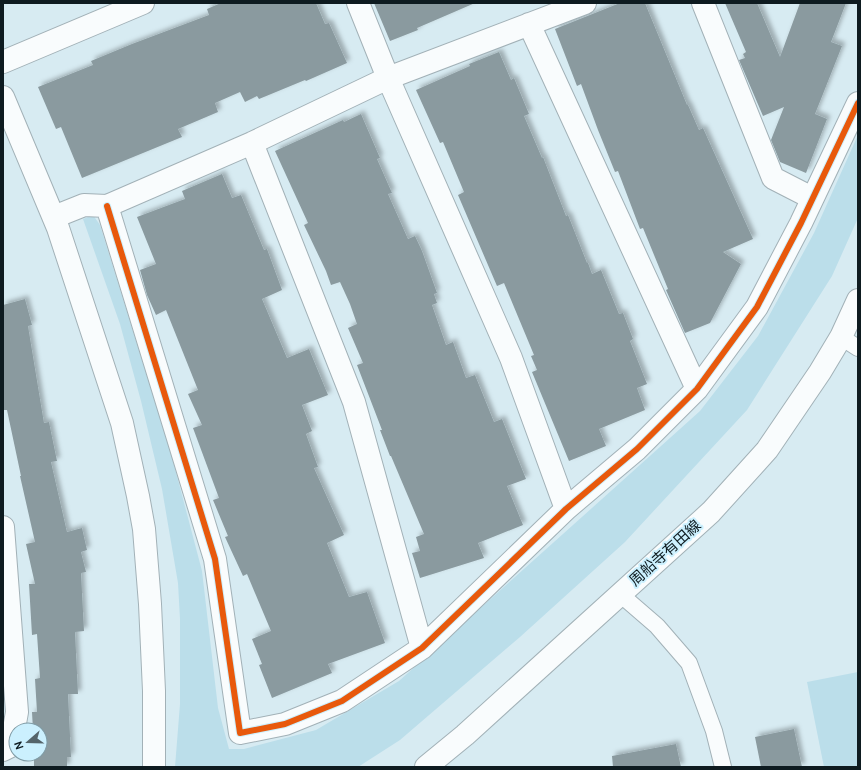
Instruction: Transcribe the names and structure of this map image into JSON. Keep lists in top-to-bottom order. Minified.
{"streets":{"street":["周船寺有田線"]},"north":"left"}
